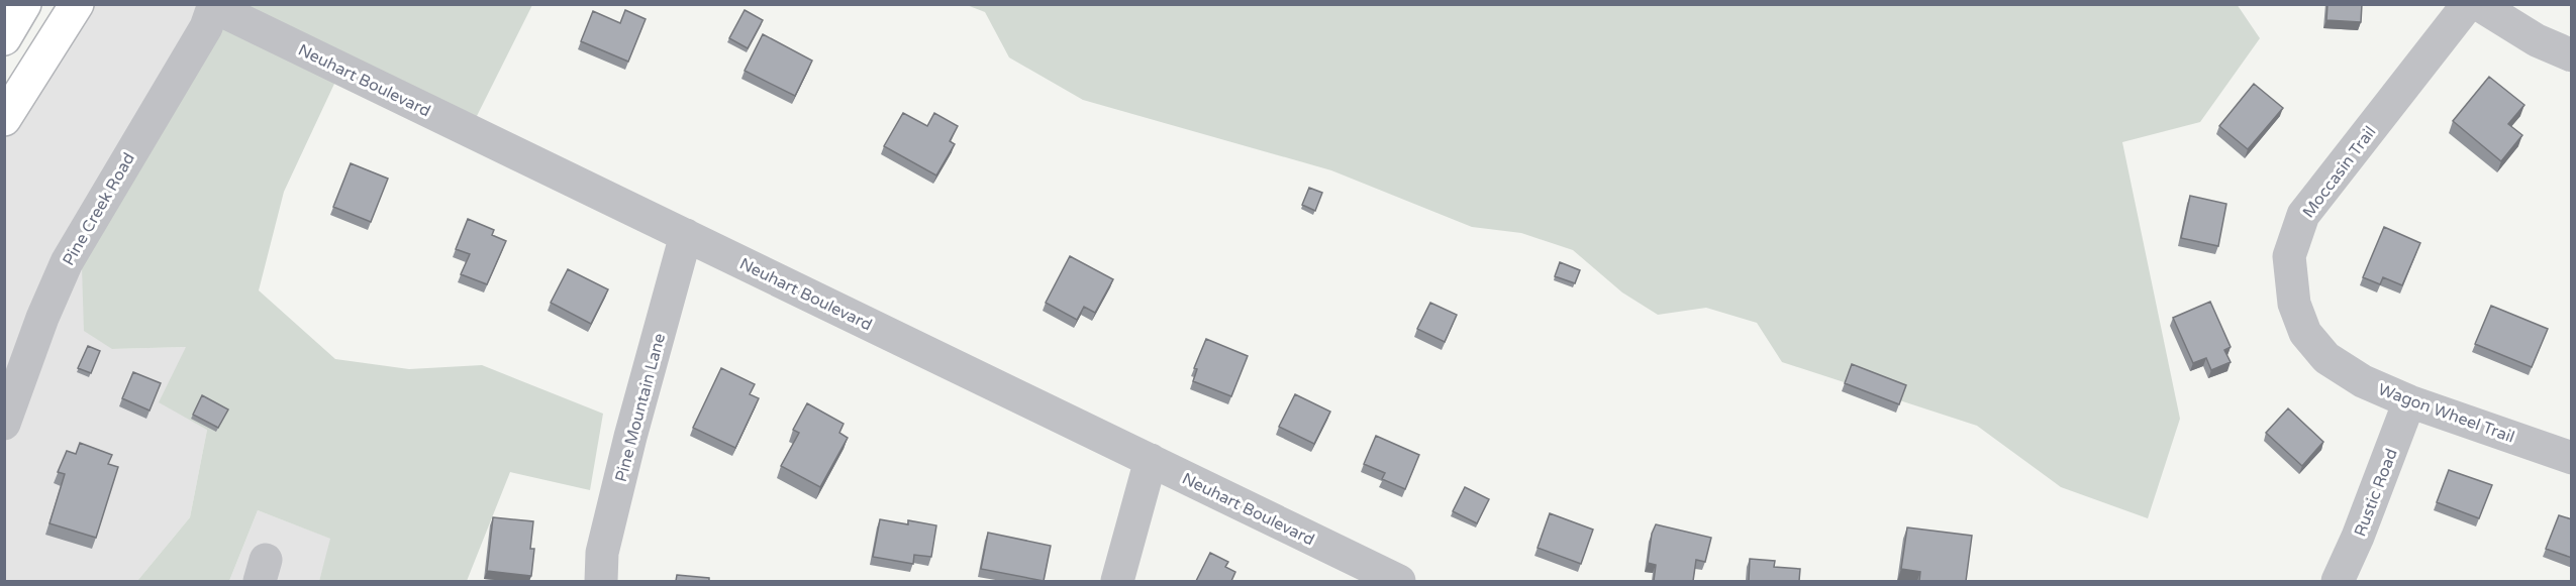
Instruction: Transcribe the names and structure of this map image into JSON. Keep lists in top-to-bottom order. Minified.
{"streets":{"street":["Neuhart Boulevard","Moccasin Trail","Pine Creek Road","Pine Mountain Lane","Wagon Wheel Trail","Rustic Road"]},"crossings":[["Neuhart Boulevard","Pine Creek Road"],["Neuhart Boulevard","Pine Mountain Lane"],["Moccasin Trail","Wagon Wheel Trail"],["Wagon Wheel Trail","Rustic Road"]]}
